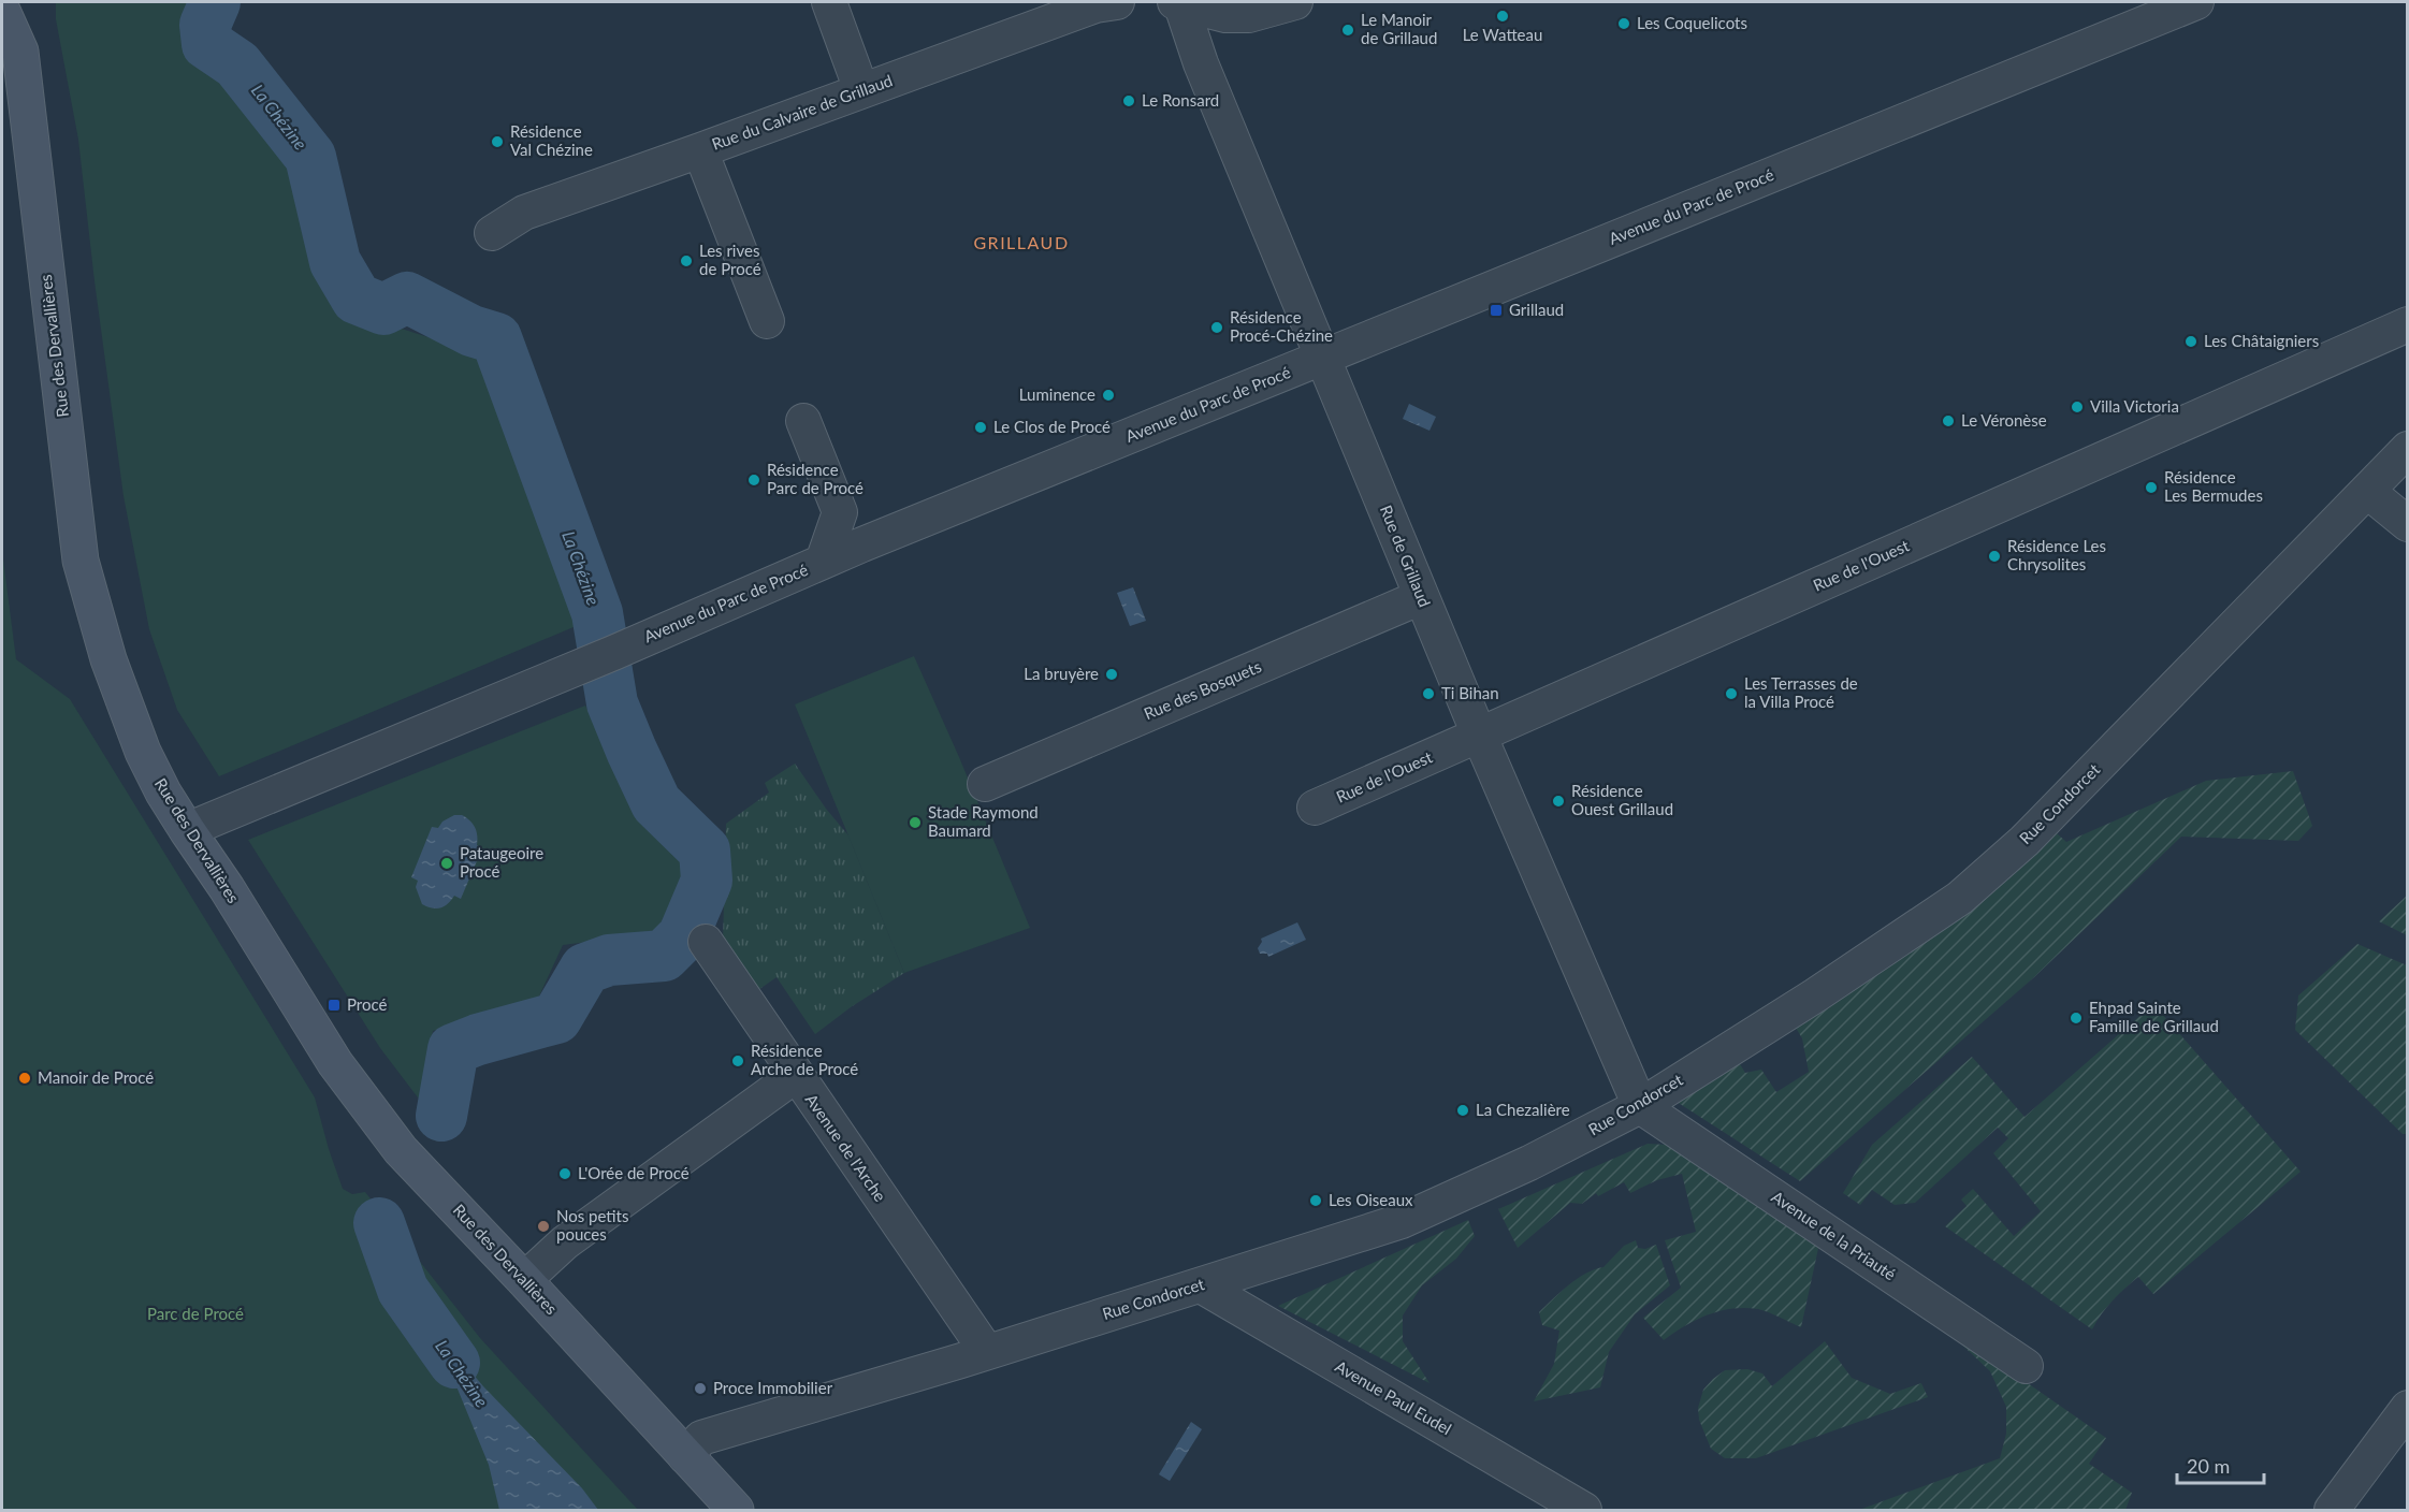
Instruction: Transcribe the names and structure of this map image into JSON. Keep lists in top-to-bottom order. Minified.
{"streets":{"main road":["Rue des Dervallières"],"street":["Rue du Calvaire de Grillaud","Avenue du Parc de Procé","Rue de Grillaud","Rue de l'Ouest","Rue des Bosquets","Rue Condorcet","Avenue de l'Arche","Avenue de la Priauté","Avenue Paul Eudel"]},"crossings":[["Avenue du Parc de Procé","Rue des Dervallières"],["Avenue du Parc de Procé","Rue de Grillaud"],["Rue des Dervallières","Rue Condorcet"],["Rue de Grillaud","Rue de l'Ouest"],["Rue de Grillaud","Rue des Bosquets"],["Rue de Grillaud","Rue Condorcet"],["Rue de Grillaud","Avenue de la Priauté"],["Rue Condorcet","Avenue de l'Arche"],["Rue Condorcet","Avenue de la Priauté"],["Rue Condorcet","Avenue Paul Eudel"]],"districts":["GRILLAUD"],"water":["La Chézine"],"parks":["Parc de Procé"],"places":{"other":["Le Watteau","Les Coquelicots","Le Manoir de Grillaud","Le Ronsard","Résidence Val Chézine","Les rives de Procé","Résidence Procé-Chézine","Les Châtaigniers","Luminence","Villa Victoria","Le Véronèse","Le Clos de Procé","Résidence Parc de Procé","Résidence Les Bermudes","Résidence Les Chrysolites","La bruyère","Ti Bihan","Les Terrasses de la Villa Procé","Résidence Ouest Grillaud","Stade Raymond Baumard","Pataugeoire Procé","Ehpad Sainte Famille de Grillaud","Résidence Arche de Procé","Manoir de Procé","La Chezalière","L'Orée de Procé","Les Oiseaux","Nos petits pouces","Proce Immobilier"],"transit":["Grillaud","Procé"]},"scale_bar":"20 m"}
